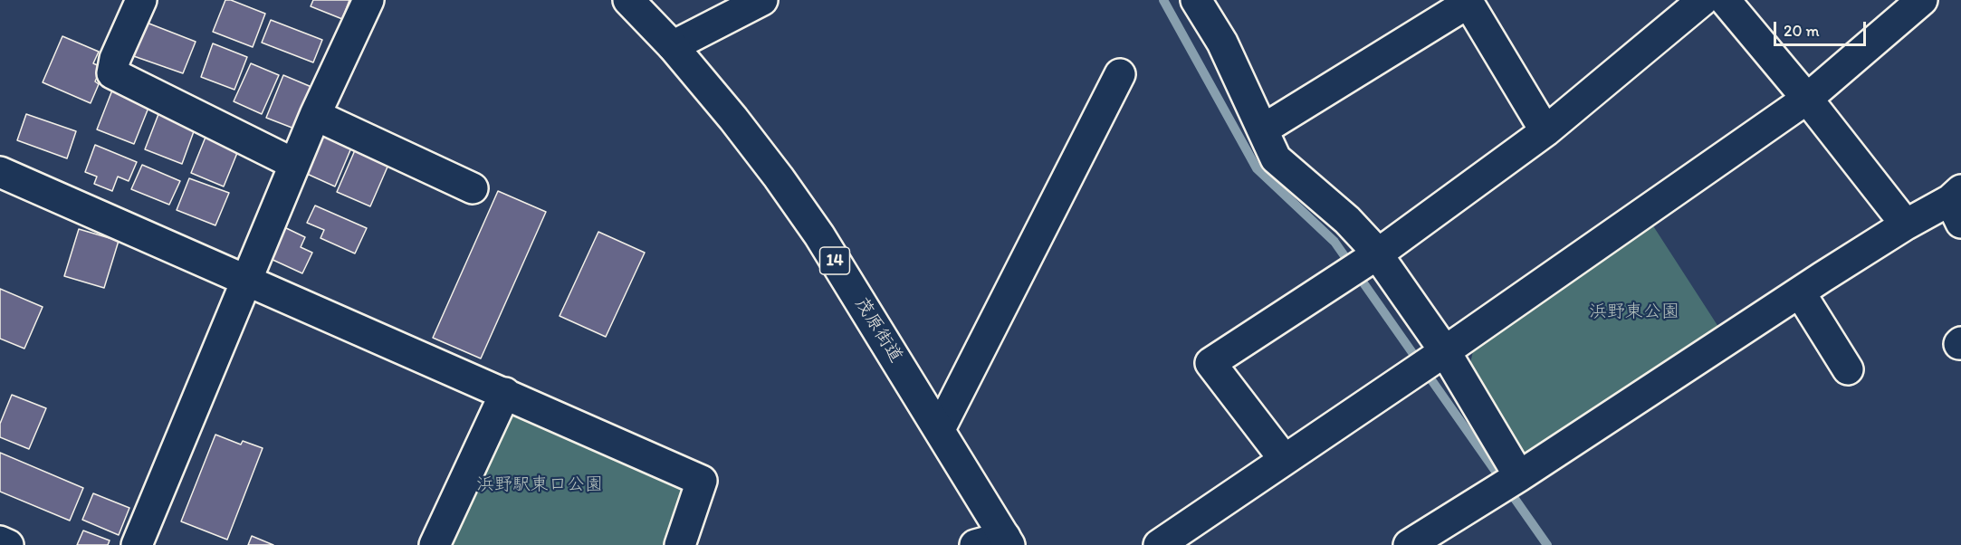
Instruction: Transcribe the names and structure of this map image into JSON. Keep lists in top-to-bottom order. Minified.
{"streets":{"street":["14","茂原街道"]},"parks":["浜野東公園","浜野駅東口公園"],"scale_bar":"20 m"}
